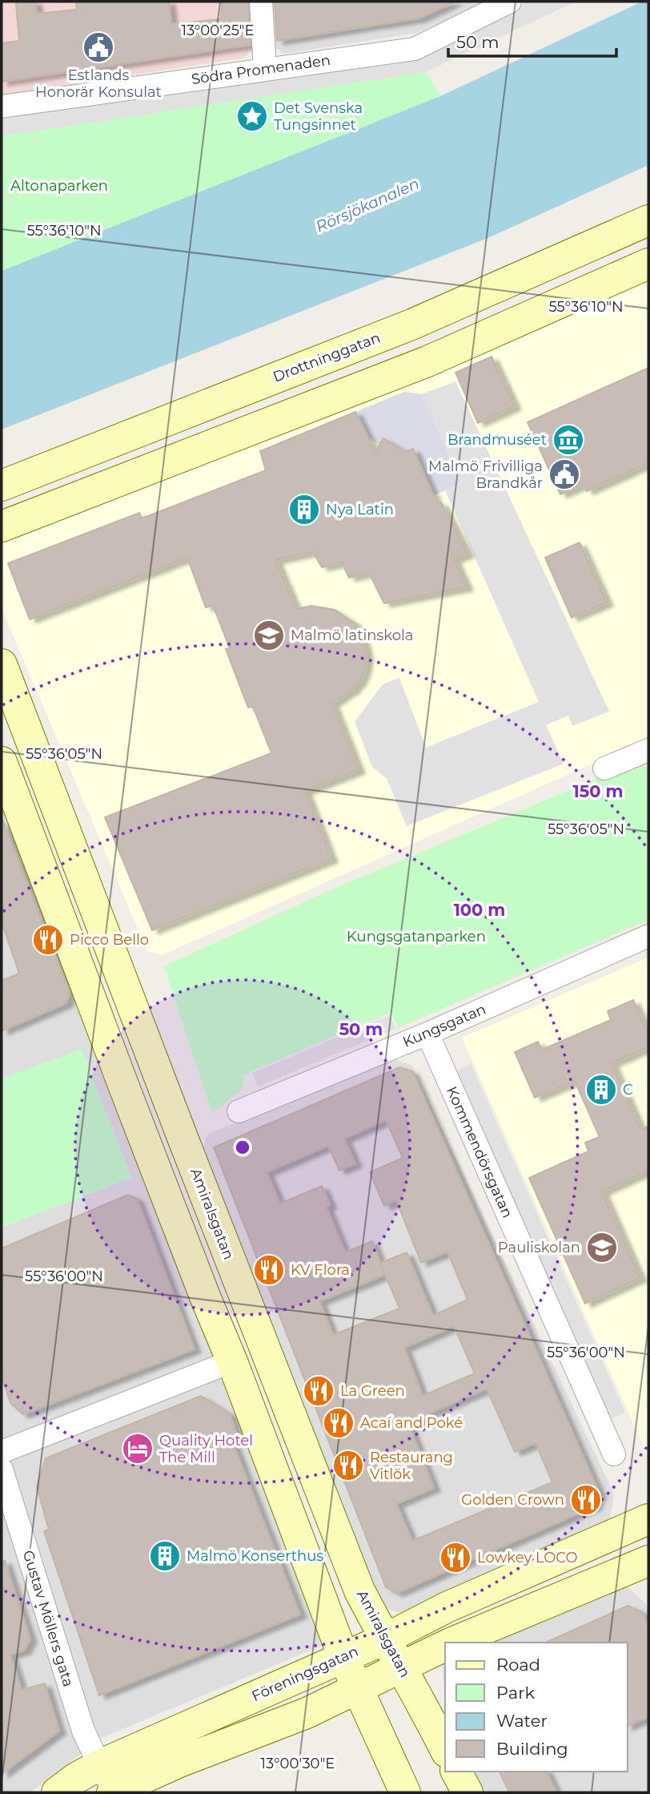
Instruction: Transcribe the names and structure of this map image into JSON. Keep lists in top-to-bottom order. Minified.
{"streets":{"main road":["Drottninggatan","Amiralsgatan","Föreningsgatan"],"street":["Södra Promenaden","Kungsgatan","Kommendörsgatan","Gustav Möllers gata"]},"crossings":[["Kungsgatan","Kommendörsgatan"],["Amiralsgatan","Föreningsgatan"],["Gustav Möllers gata","Föreningsgatan"]],"water":["Rörsjökanalen"],"parks":["Altonaparken","Kungsgatanparken"],"places":{"public building":["Estlands Honorär Konsulat","Malmö Frivilliga Brandkår"],"place":["Det Svenska Tungsinnet"],"museum":["Brandmuséet"],"building":["Nya Latin","C","Malmö Konserthus"],"school or university":["Malmö latinskola","Pauliskolan"],"restaurant":["Picco Bello","KV Flora","La Green","Acaí and Poké","Restaurang Vitlök","Golden Crown","Lowkey LOCO"],"hotel":["Quality Hotel The Mill"]},"legend":["Road","Park","Water","Building"],"scale_bar":"50 m","coordinates":["13°00'25\"E","55°36'10\"N","55°36'05\"N","55°36'00\"N","13°00'30\"E"],"rings":["150 m","100 m","50 m"]}
